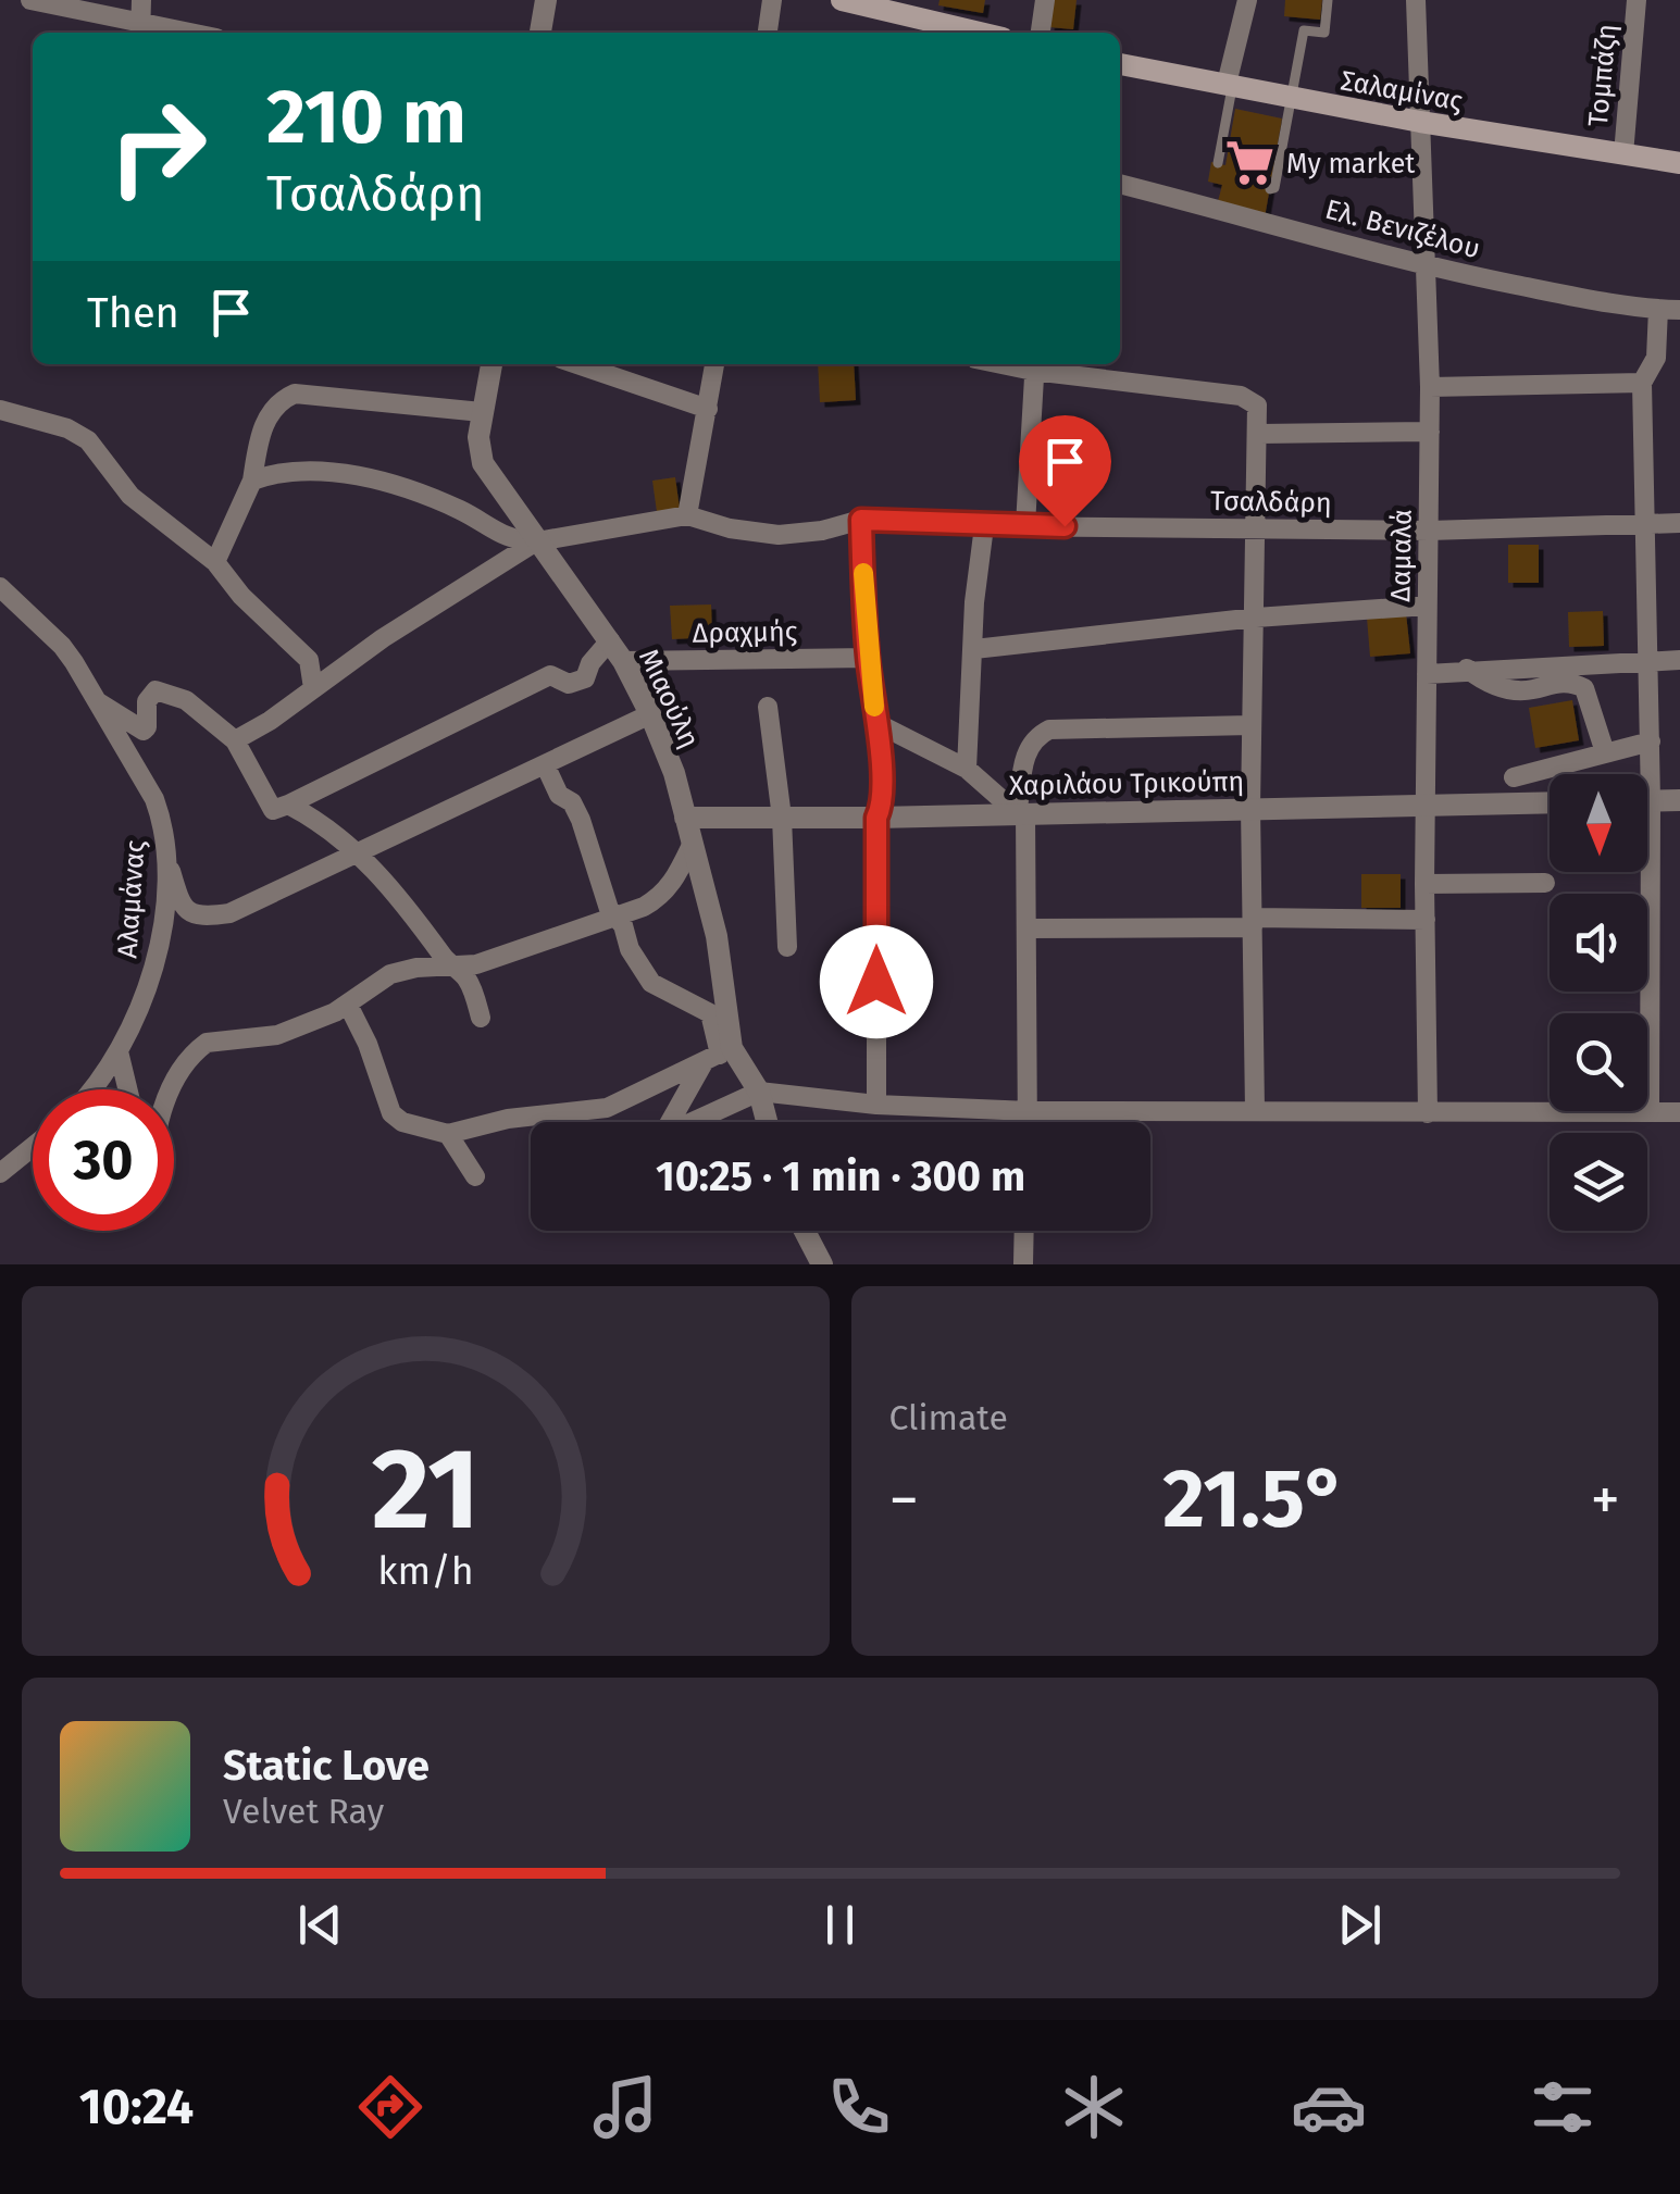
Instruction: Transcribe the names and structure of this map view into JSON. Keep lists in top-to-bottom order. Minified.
{"streets":{"main road":["Σαλαμίνας"],"street":["Τομπάζη","Ελ. Βενιζέλου","Τσαλδάρη","Δαμαλά","Δραχμής","Μιαούλη","Χαριλάου Τρικούπη","Αλαμάνας"]},"crossings":[["Τομπάζη","Σαλαμίνας"],["Σαλαμίνας","Δαμαλά"],["Ελ. Βενιζέλου","Δαμαλά"],["Τσαλδάρη","Δαμαλά"],["Δαμαλά","Χαριλάου Τρικούπη"],["Δραχμής","Μιαούλη"],["Μιαούλη","Χαριλάου Τρικούπη"]],"places":{"supermarket":["My market"]},"north":"bottom","page":{"turn":["210 m","Τσαλδάρη"],"then":"Then","limit":"30","trip":"10:25 · 1 min · 300 m","tile":"Climate","heat":["−","21.5°","+"],"song":["Static Love","Velvet Ray"],"tabs":"10:24","gauge":["21","km/h"]}}
